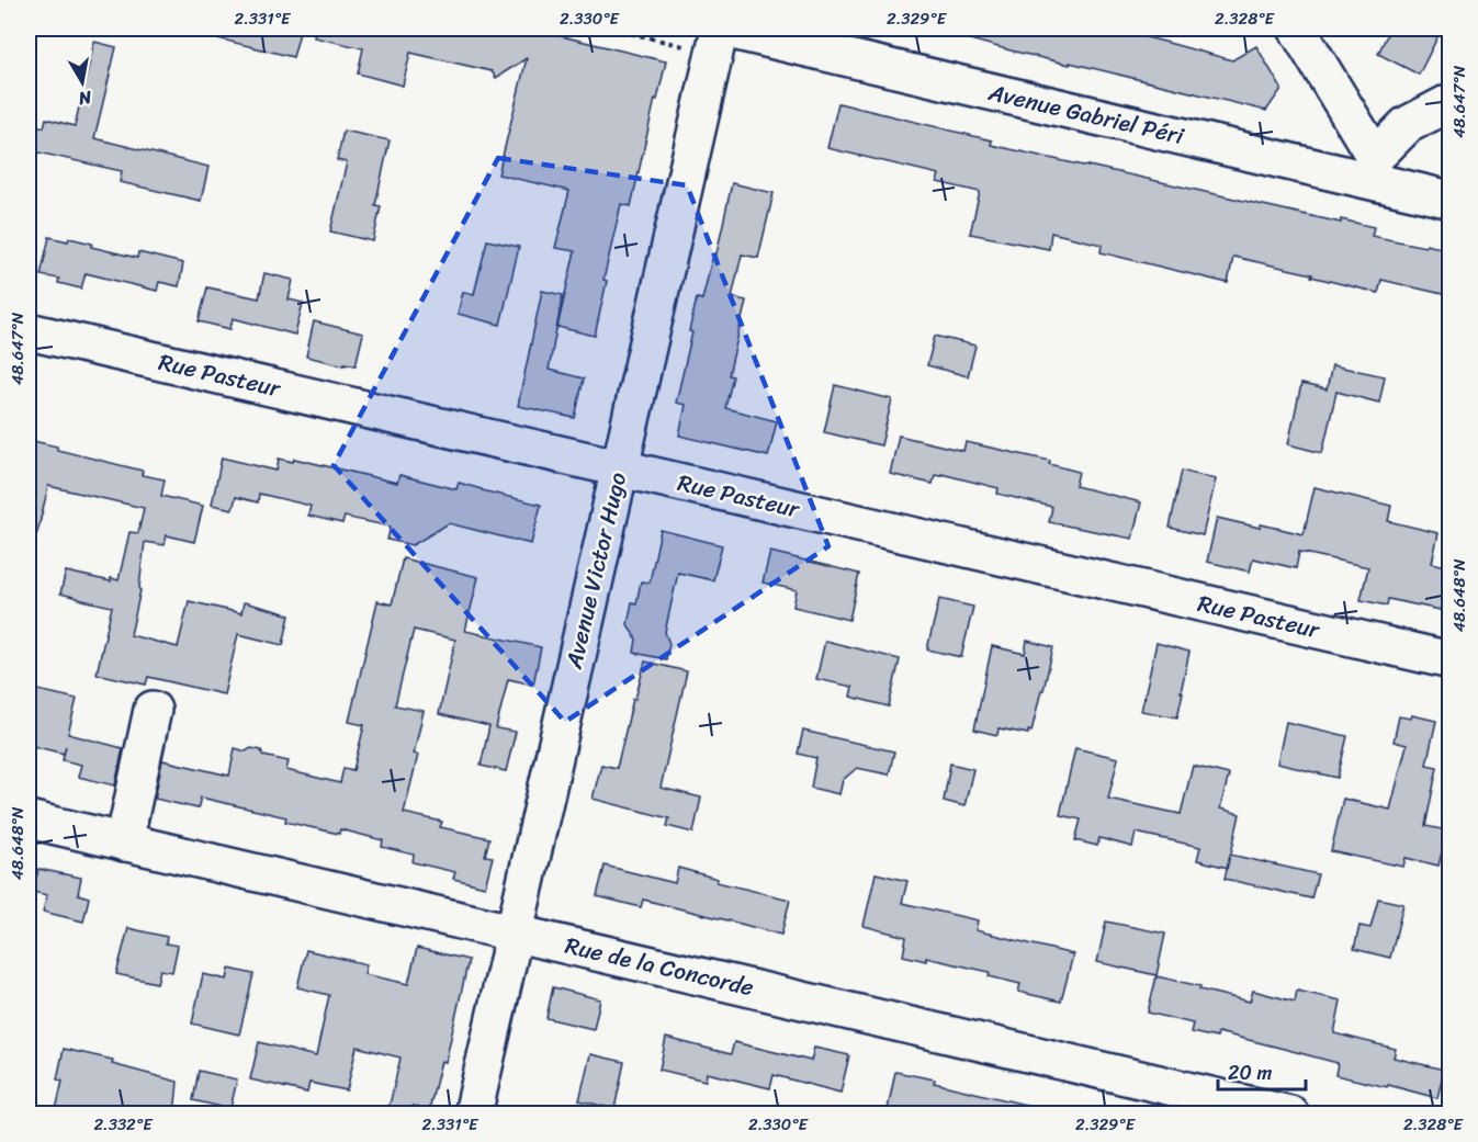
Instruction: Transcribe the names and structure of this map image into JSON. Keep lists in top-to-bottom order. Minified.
{"streets":{"street":["Avenue Gabriel Péri","Rue Pasteur","Avenue Victor Hugo","Rue de la Concorde"]},"crossings":[["Avenue Gabriel Péri","Avenue Victor Hugo"],["Rue Pasteur","Avenue Victor Hugo"],["Avenue Victor Hugo","Rue de la Concorde"]],"scale_bar":"20 m","north":"bottom","coordinates":["2.331°E","2.330°E","2.329°E","2.328°E","48.647°N","48.648°N","2.332°E"]}
